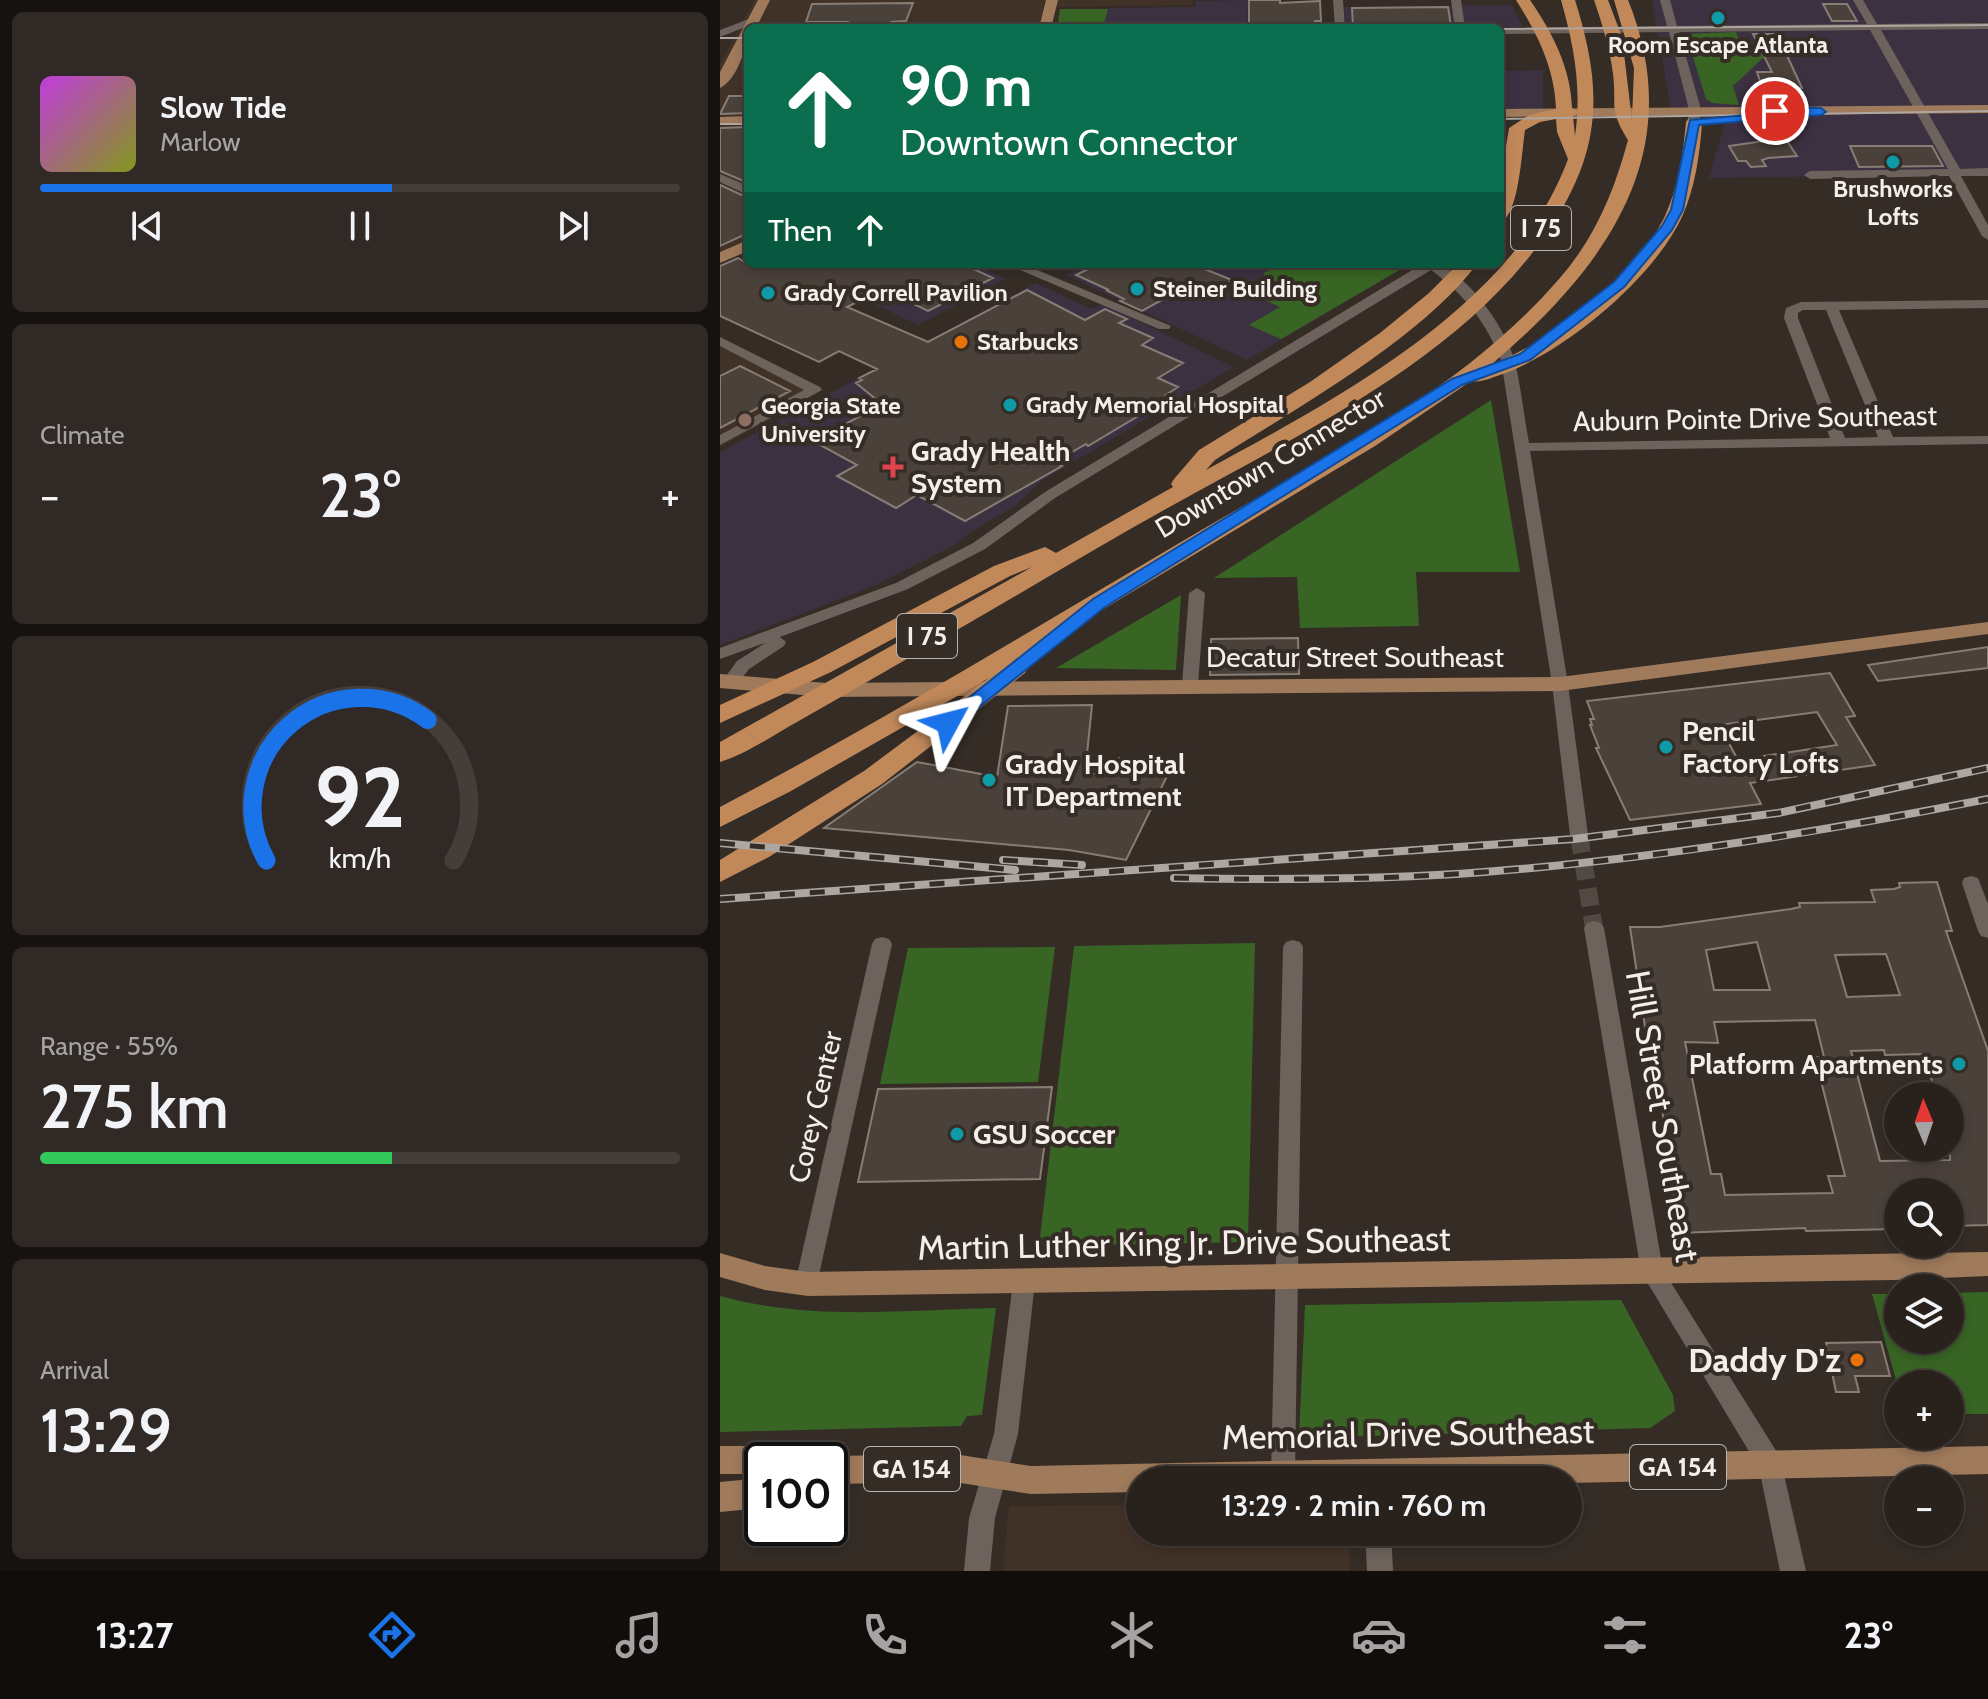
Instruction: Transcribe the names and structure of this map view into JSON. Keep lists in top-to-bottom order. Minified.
{"streets":{"highway":["I 75","Downtown Connector"],"main road":["Decatur Street Southeast","Martin Luther King Jr. Drive Southeast","Memorial Drive Southeast","GA 154"],"street":["Auburn Pointe Drive Southeast","Corey Center","Hill Street Southeast"]},"crossings":[["I 75","Downtown Connector"],["Corey Center","Martin Luther King Jr. Drive Southeast"],["Hill Street Southeast","Martin Luther King Jr. Drive Southeast"],["Hill Street Southeast","Memorial Drive Southeast"]],"places":{"other":["Room Escape Atlanta","Brushworks Lofts","Steiner Building","Grady Correll Pavilion","Starbucks","Grady Memorial Hospital","Georgia State University","Pencil Factory Lofts","Grady Hospital IT Department","Platform Apartments","GSU Soccer","Daddy D'z"],"health":["Grady Health System"]},"north":"top","page":{"turn":["90 m","Downtown Connector"],"song":["Slow Tide","Marlow"],"then":"Then","tile":["Climate",["Range · 55%","275 km"],["Arrival","13:29"]],"heat":["−","23°","+"],"map_buttons":["+","−"],"limit":"100","trip":"13:29 · 2 min · 760 m","tabs":["13:27","23°"],"gauge":["92","km/h"]}}
